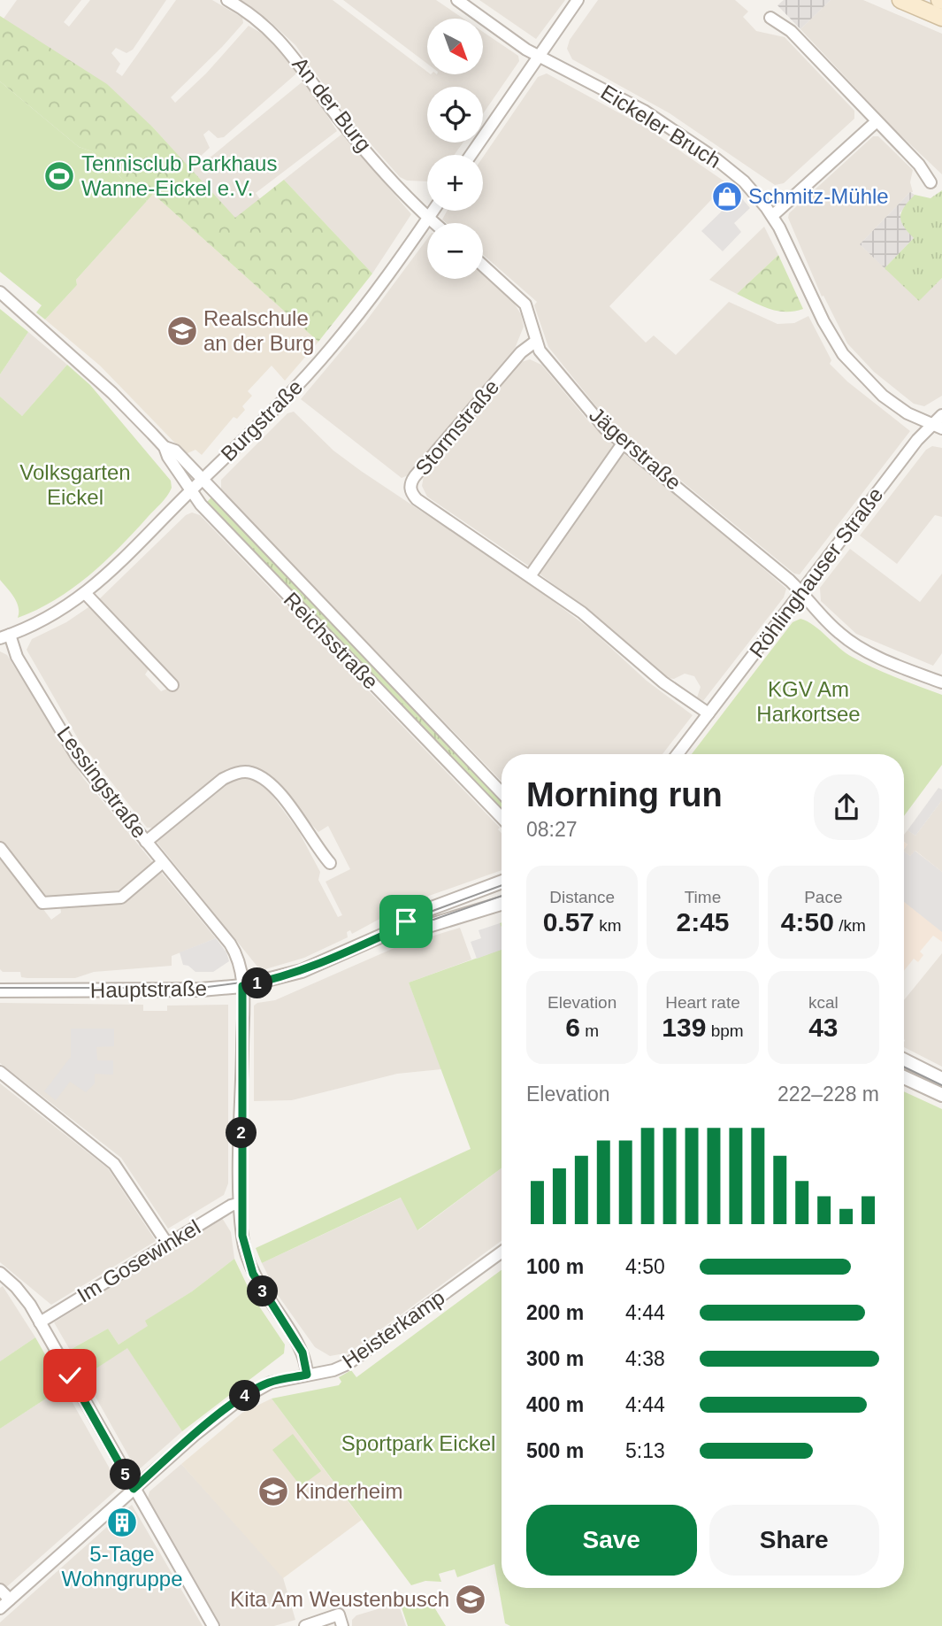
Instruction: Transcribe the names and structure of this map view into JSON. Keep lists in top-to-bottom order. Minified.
{"streets":{"street":["An der Burg","Eickeler Bruch","Burgstraße","Stormstraße","Jägerstraße","Röhlinghauser Straße","Reichsstraße","Lessingstraße","Hauptstraße","Im Gosewinkel","Heisterkamp"]},"crossings":[["An der Burg","Burgstraße"],["Eickeler Bruch","Röhlinghauser Straße"],["Burgstraße","Reichsstraße"],["Burgstraße","Lessingstraße"],["Stormstraße","Jägerstraße"],["Stormstraße","Röhlinghauser Straße"],["Jägerstraße","Röhlinghauser Straße"],["Lessingstraße","Hauptstraße"],["Lessingstraße","Im Gosewinkel"],["Lessingstraße","Heisterkamp"]],"parks":["Volksgarten Eickel","KGV Am Harkortsee","Sportpark Eickel"],"places":{"sports":["Tennisclub Parkhaus Wanne-Eickel e.V."],"shop":["Schmitz-Mühle"],"school or university":["Realschule an der Burg","Kinderheim","Kita Am Weustenbusch"],"building":["5-Tage Wohngruppe"]},"north":"bottom right","page":{"map_buttons":["+","−"],"heading":["Morning run","08:27"],"stats":[["Distance","0.57 km"],["Time","2:45"],["Pace","4:50 /km"],["Elevation","6 m"],["Heart rate","139 bpm"],["kcal","43"]],"pins":["1","2","3","4","5"],"chart":["Elevation","222–228 m"],"list":[{"name":"100 m","note":"4:50"},{"name":"200 m","note":"4:44"},{"name":"300 m","note":"4:38"},{"name":"400 m","note":"4:44"},{"name":"500 m","note":"5:13"}],"buttons":["Save","Share"]}}
